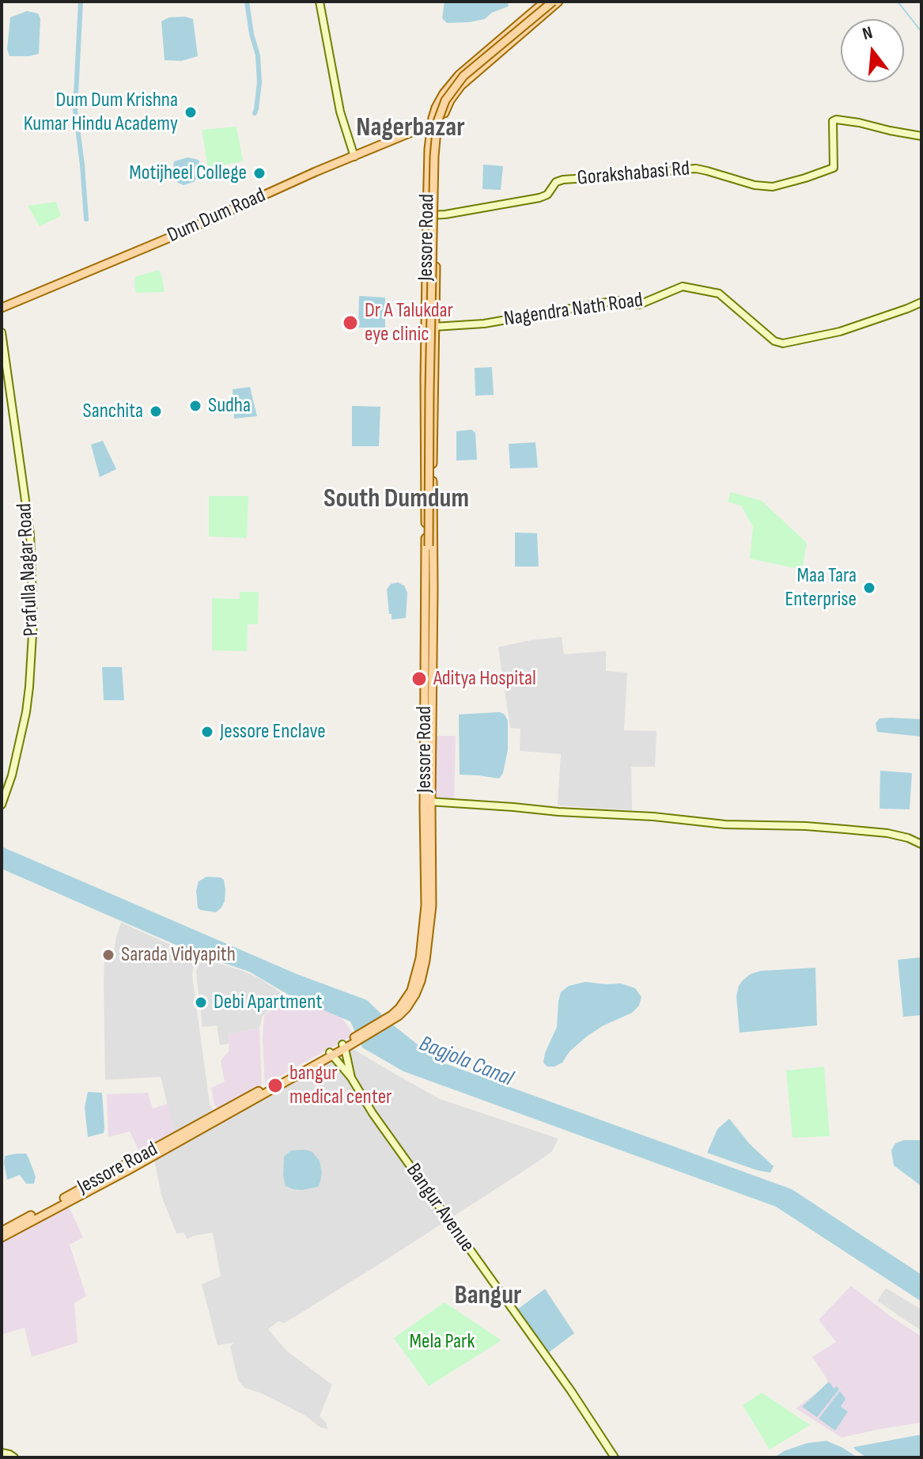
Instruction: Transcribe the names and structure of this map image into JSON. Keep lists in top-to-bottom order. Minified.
{"streets":{"main road":["Dum Dum Road","Jessore Road"],"street":["Gorakshabasi Rd","Nagendra Nath Road","Prafulla Nagar Road","Bangur Avenue"]},"crossings":[["Gorakshabasi Rd","Jessore Road"],["Dum Dum Road","Jessore Road"],["Jessore Road","Nagendra Nath Road"],["Jessore Road","Bangur Avenue"]],"districts":["Nagerbazar","South Dumdum","Bangur"],"water":["Bagjola Canal"],"parks":["Mela Park"],"places":["Dum Dum Krishna Kumar Hindu Academy","Motijheel College","Dr A Talukdar eye clinic","Sudha","Sanchita","Maa Tara Enterprise","Aditya Hospital","Jessore Enclave","Sarada Vidyapith","Debi Apartment","bangur medical center"],"north":"top"}
